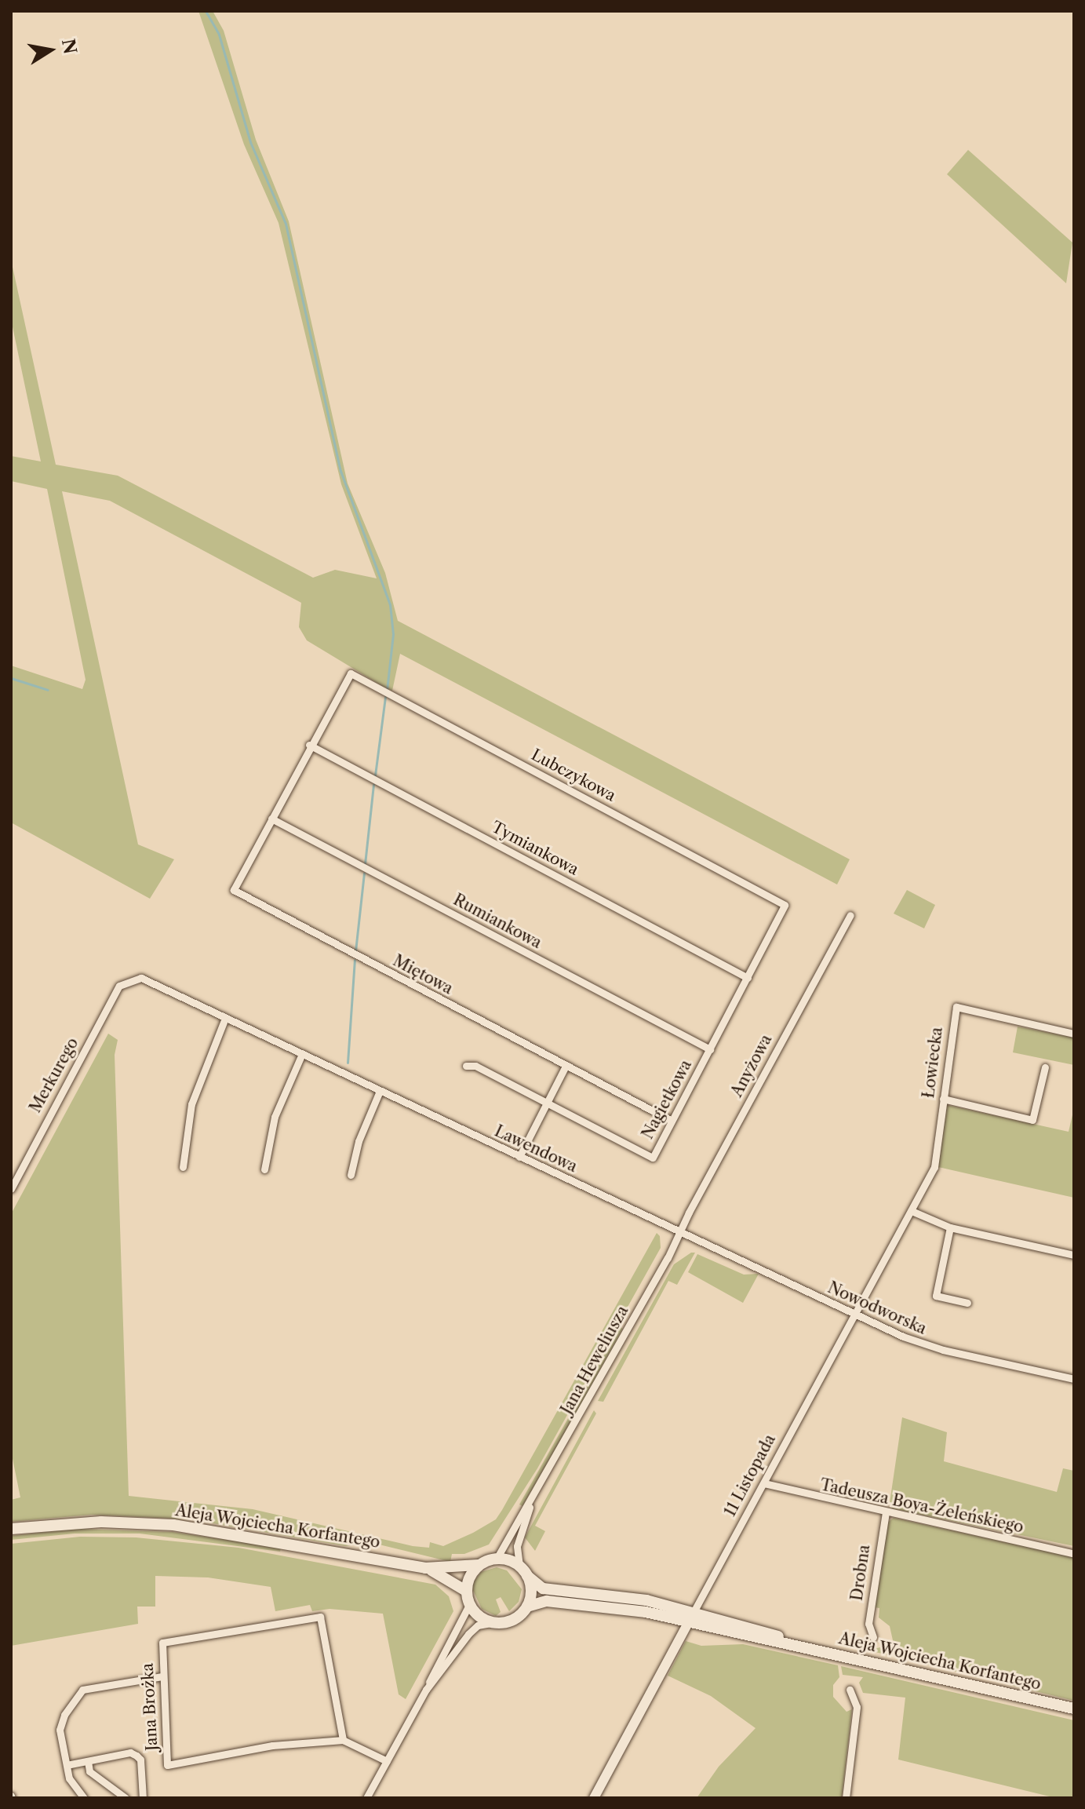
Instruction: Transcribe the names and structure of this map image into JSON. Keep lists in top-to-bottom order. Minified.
{"streets":{"main road":["Aleja Wojciecha Korfantego"],"street":["Lubczykowa","Tymiankowa","Rumiankowa","Miętowa","Łowiecka","Anyżowa","Merkurego","Nagietkowa","Lawendowa","Nowodworska","Jana Heweliusza","11 Listopada","Tadeusza Boya-Żeleńskiego","Drobna","Jana Brożka"]},"crossings":[["Lubczykowa","Tymiankowa"],["Lubczykowa","Rumiankowa"],["Lubczykowa","Miętowa"],["Lubczykowa","Nagietkowa"],["Rumiankowa","Miętowa"],["Rumiankowa","Nagietkowa"],["Miętowa","Nagietkowa"],["Łowiecka","11 Listopada"],["Anyżowa","Lawendowa"],["Anyżowa","Nowodworska"],["Anyżowa","Jana Heweliusza"],["Merkurego","Lawendowa"],["Lawendowa","Nowodworska"],["Lawendowa","Jana Heweliusza"],["Nowodworska","Jana Heweliusza"],["Nowodworska","11 Listopada"],["Jana Heweliusza","Aleja Wojciecha Korfantego"],["11 Listopada","Tadeusza Boya-Żeleńskiego"],["11 Listopada","Aleja Wojciecha Korfantego"],["Tadeusza Boya-Żeleńskiego","Drobna"]],"north":"right"}
